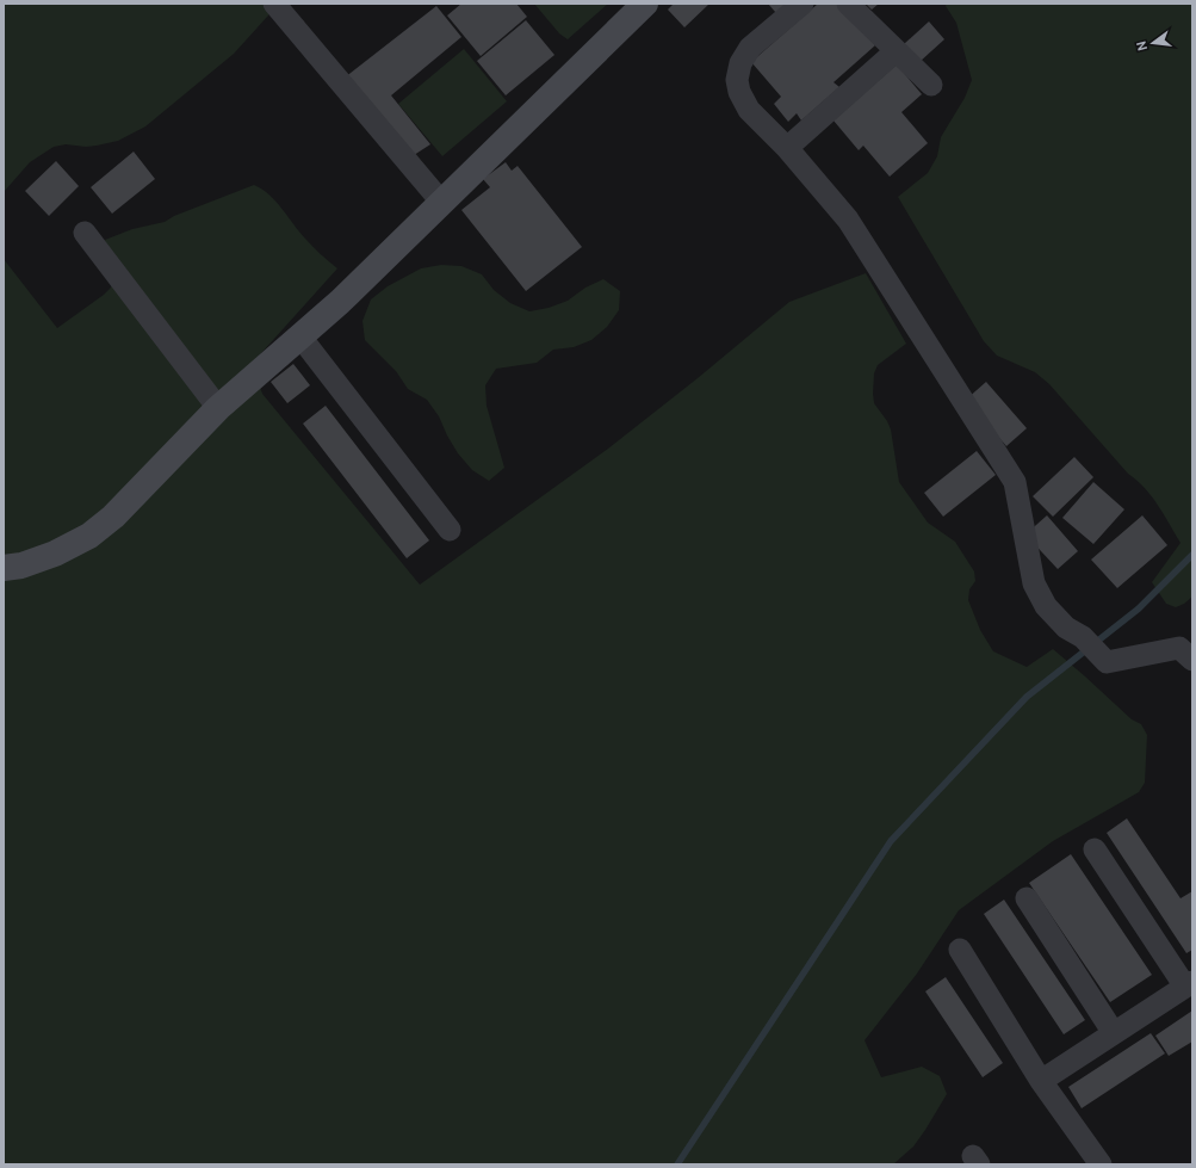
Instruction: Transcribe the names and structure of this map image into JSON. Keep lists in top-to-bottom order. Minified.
{"north":"left"}
